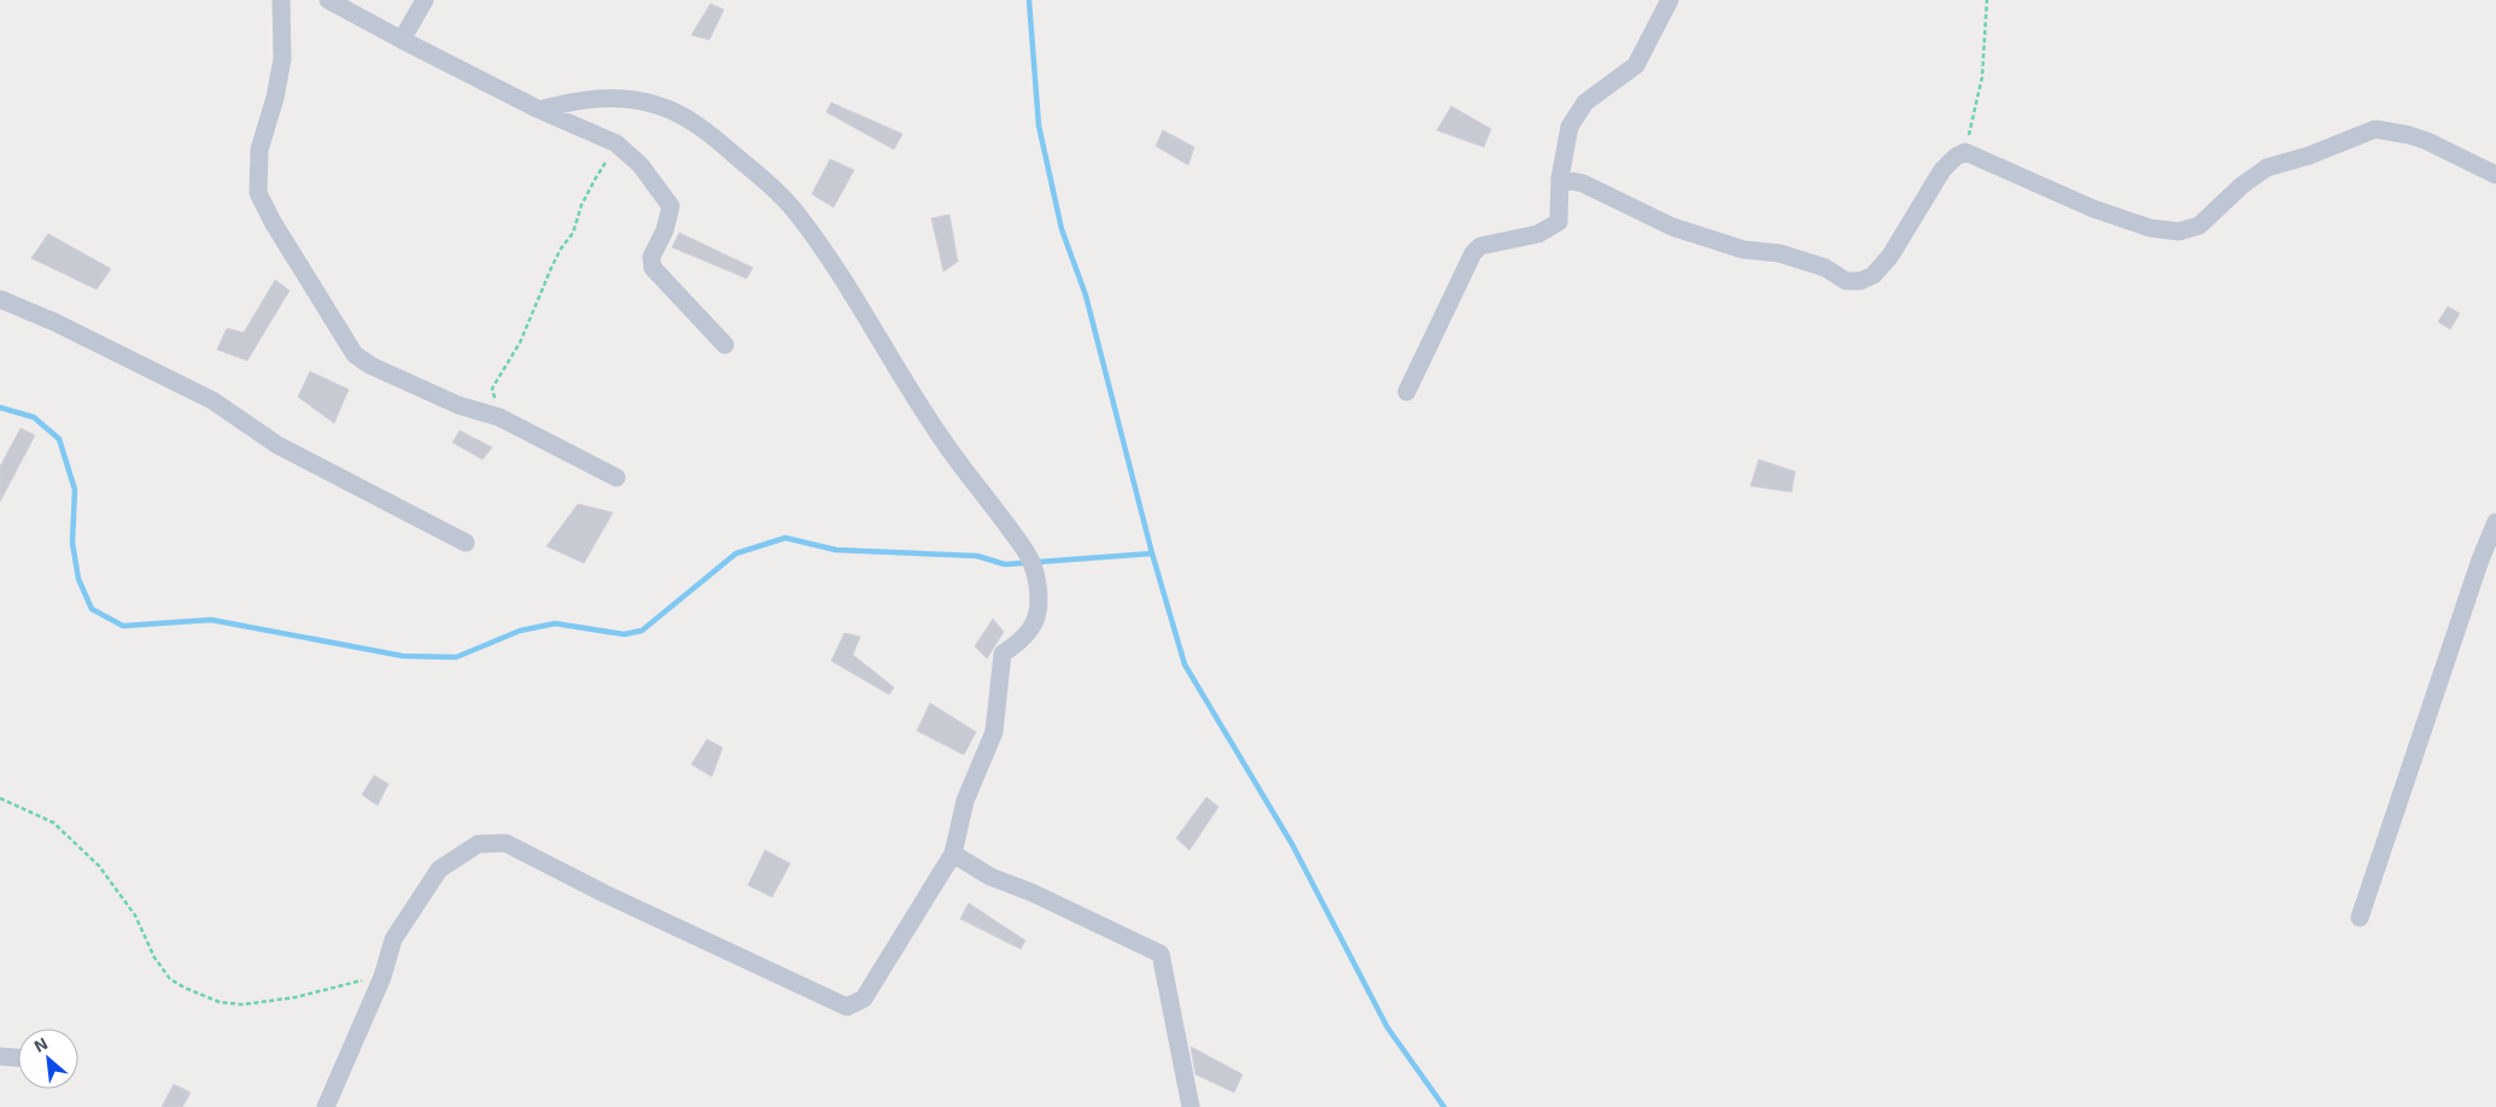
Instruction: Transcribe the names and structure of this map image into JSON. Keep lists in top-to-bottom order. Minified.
{"north":"top left"}
